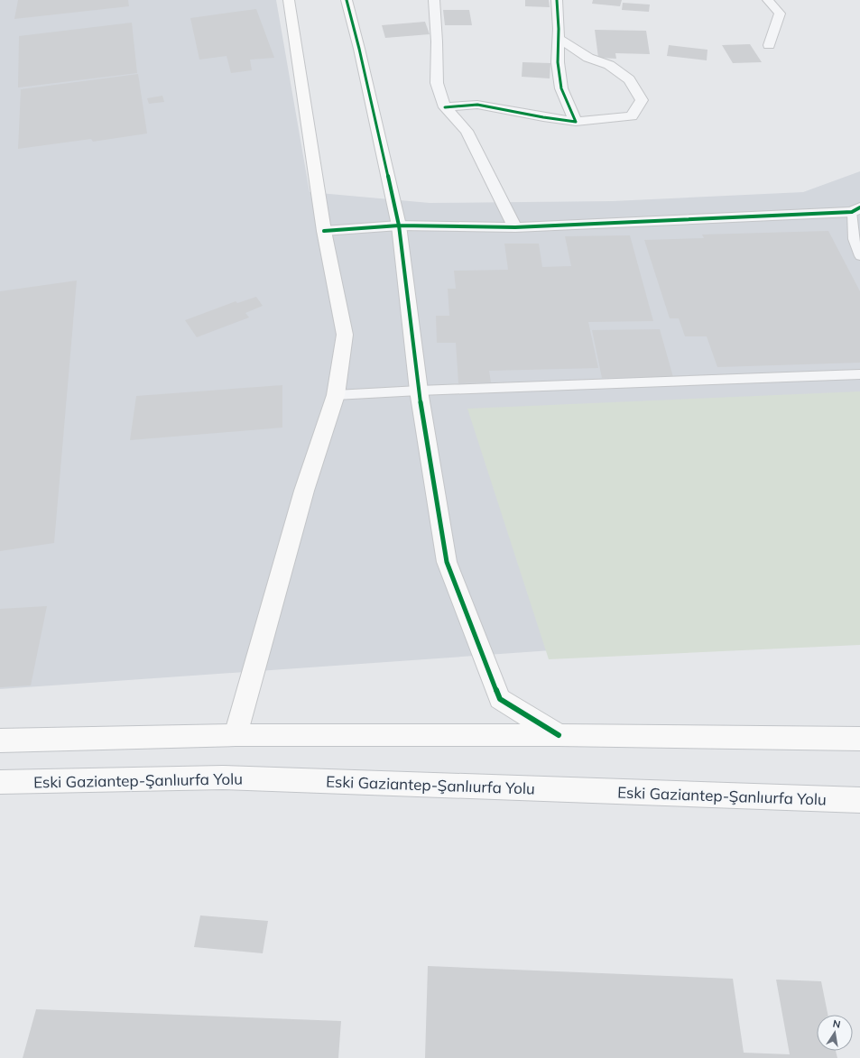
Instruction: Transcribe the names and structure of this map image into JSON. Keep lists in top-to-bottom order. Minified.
{"streets":{"street":["Eski Gaziantep-Şanlıurfa Yolu"]},"north":"top"}
